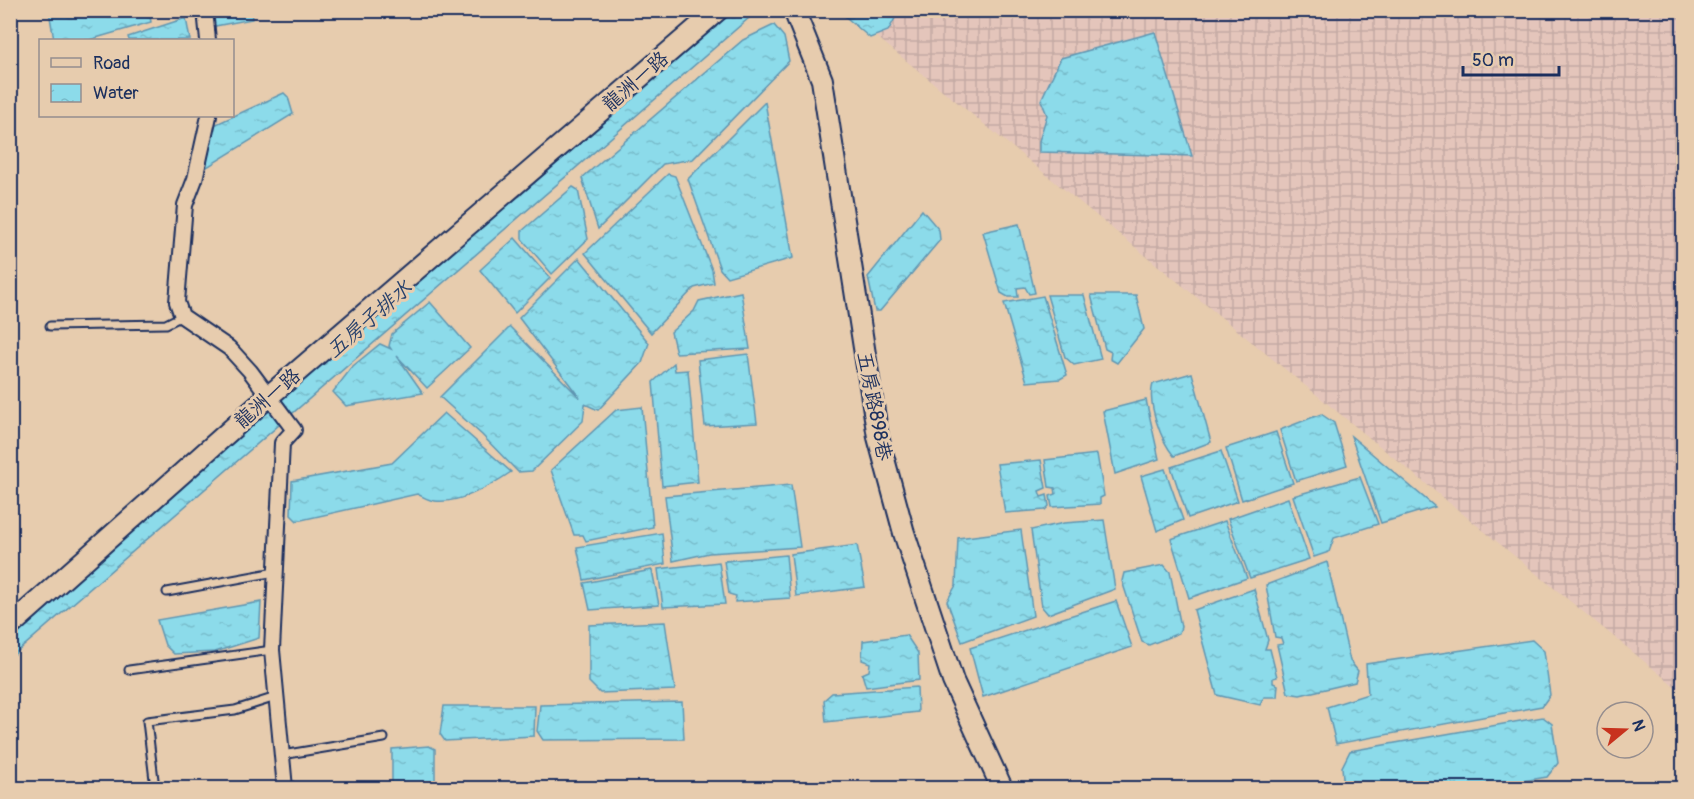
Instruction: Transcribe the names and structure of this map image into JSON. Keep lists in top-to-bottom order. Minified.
{"streets":{"street":["龍洲一路","五房路898巷"]},"water":["五房子排水"],"legend":["Road","Water"],"scale_bar":"50 m","north":"right"}
